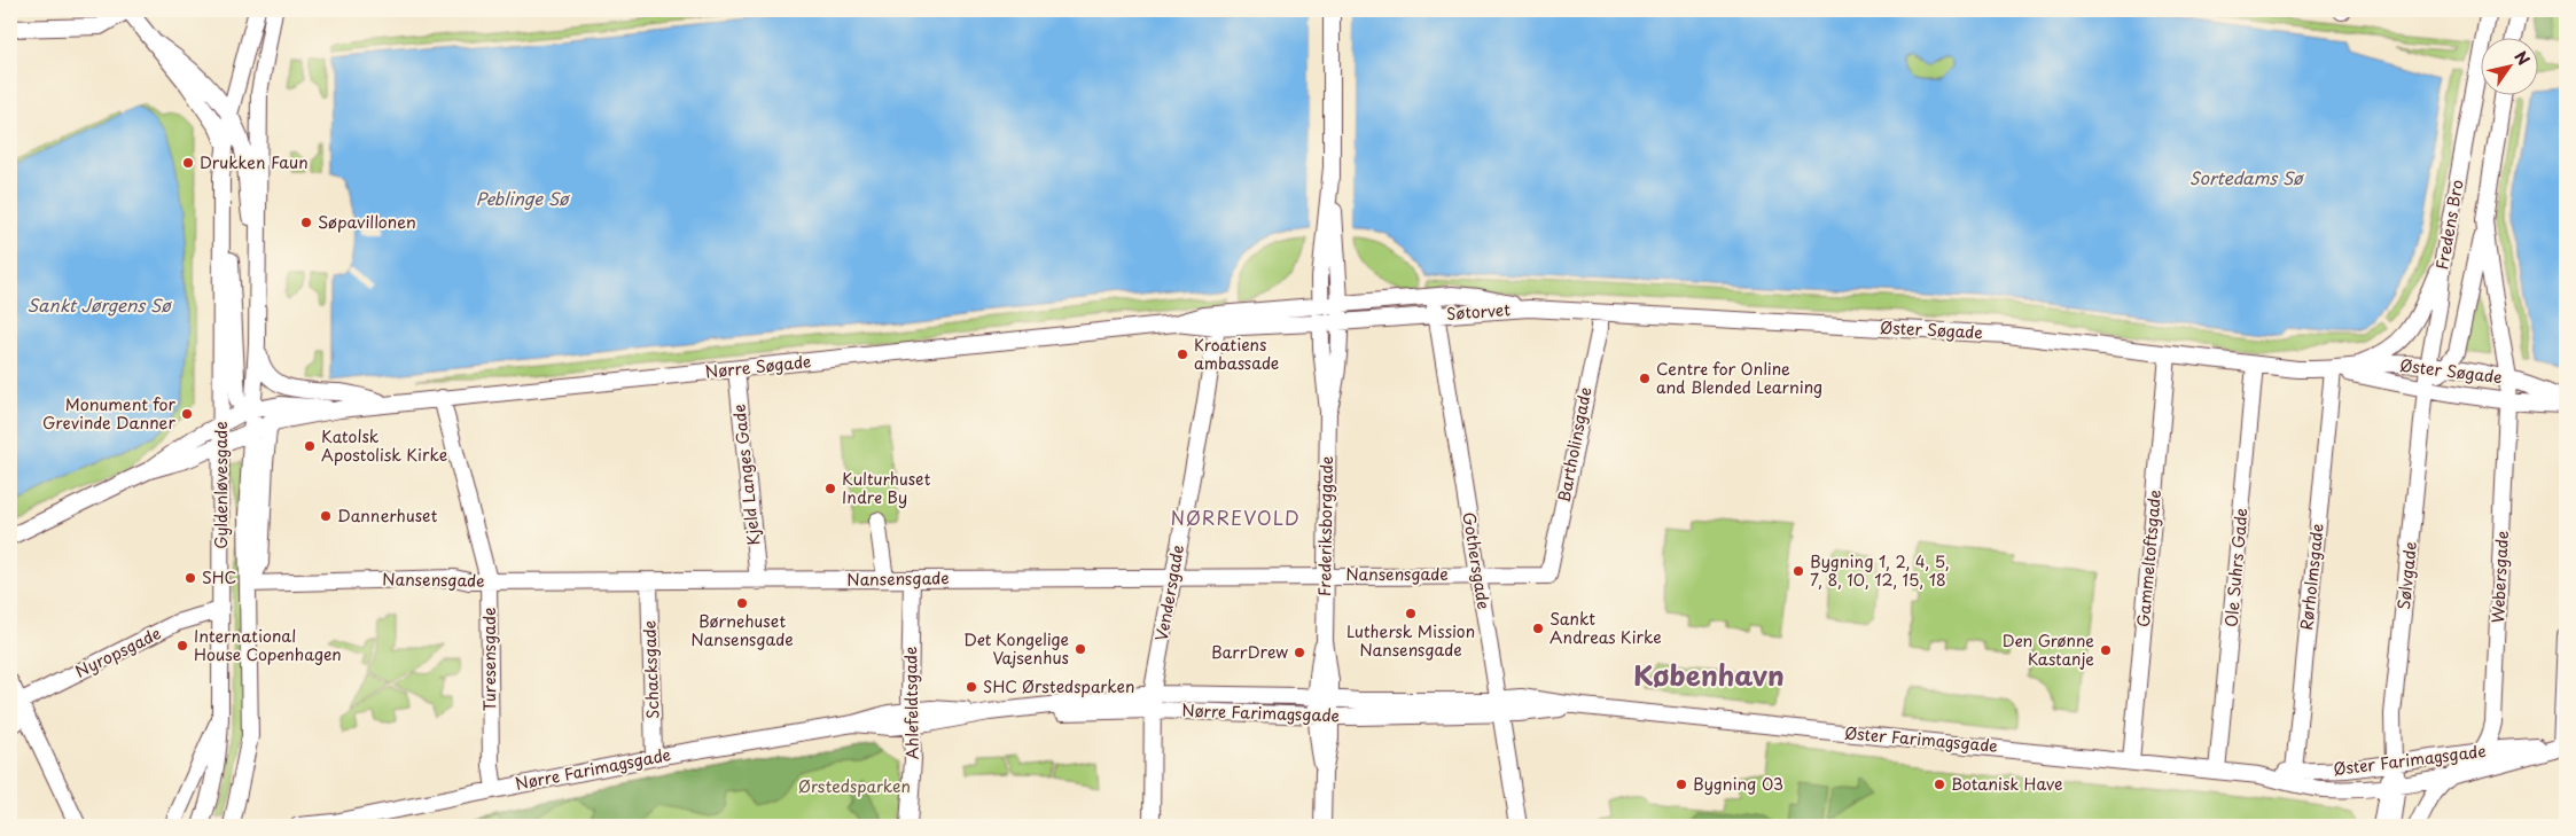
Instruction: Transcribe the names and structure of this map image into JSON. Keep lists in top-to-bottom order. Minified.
{"streets":{"street":["Fredens Bro","Søtorvet","Øster Søgade","Nørre Søgade","Bartholinsgade","Kjeld Langes Gade","Gyldenløvesgade","Frederiksborggade","Gammeltoftsgade","Gothersgade","Ole Suhrs Gade","Nansensgade","Sølvgade","Rørholmsgade","Webersgade","Vendersgade","Nyropsgade","Turesensgade","Schacksgade","Ahlefeldtsgade","Nørre Farimagsgade","Øster Farimagsgade"]},"crossings":[["Fredens Bro","Øster Søgade"],["Fredens Bro","Sølvgade"],["Fredens Bro","Webersgade"],["Søtorvet","Øster Søgade"],["Søtorvet","Nørre Søgade"],["Søtorvet","Frederiksborggade"],["Søtorvet","Gothersgade"],["Søtorvet","Vendersgade"],["Øster Søgade","Bartholinsgade"],["Øster Søgade","Gammeltoftsgade"],["Øster Søgade","Ole Suhrs Gade"],["Øster Søgade","Sølvgade"],["Øster Søgade","Rørholmsgade"],["Øster Søgade","Webersgade"],["Nørre Søgade","Kjeld Langes Gade"],["Nørre Søgade","Gyldenløvesgade"],["Nørre Søgade","Turesensgade"],["Bartholinsgade","Nansensgade"],["Kjeld Langes Gade","Nansensgade"],["Gyldenløvesgade","Nansensgade"],["Gyldenløvesgade","Nyropsgade"],["Frederiksborggade","Nansensgade"],["Frederiksborggade","Nørre Farimagsgade"],["Gammeltoftsgade","Øster Farimagsgade"],["Gothersgade","Nansensgade"],["Gothersgade","Nørre Farimagsgade"],["Gothersgade","Øster Farimagsgade"],["Ole Suhrs Gade","Øster Farimagsgade"],["Nansensgade","Vendersgade"],["Nansensgade","Turesensgade"],["Nansensgade","Schacksgade"],["Nansensgade","Ahlefeldtsgade"],["Sølvgade","Øster Farimagsgade"],["Rørholmsgade","Øster Farimagsgade"],["Webersgade","Øster Farimagsgade"],["Vendersgade","Nørre Farimagsgade"],["Turesensgade","Nørre Farimagsgade"],["Schacksgade","Nørre Farimagsgade"],["Ahlefeldtsgade","Nørre Farimagsgade"],["Nørre Farimagsgade","Øster Farimagsgade"]],"districts":["NØRREVOLD","København"],"water":["Sortedams Sø","Peblinge Sø","Sankt Jørgens Sø"],"parks":["Ørstedsparken"],"places":["Drukken Faun","Søpavillonen","Kroatiens ambassade","Centre for Online and Blended Learning","Monument for Grevinde Danner","Katolsk Apostolisk Kirke","Kulturhuset Indre By","Dannerhuset","Bygning 1, 2, 4, 5, 7, 8, 10, 12, 15, 18","SHC","Børnehuset Nansensgade","Luthersk Mission Nansensgade","Sankt Andreas Kirke","International House Copenhagen","Det Kongelige Vajsenhus","Den Grønne Kastanje","BarrDrew","SHC Ørstedsparken","Bygning 03","Botanisk Have"],"north":"top right"}
